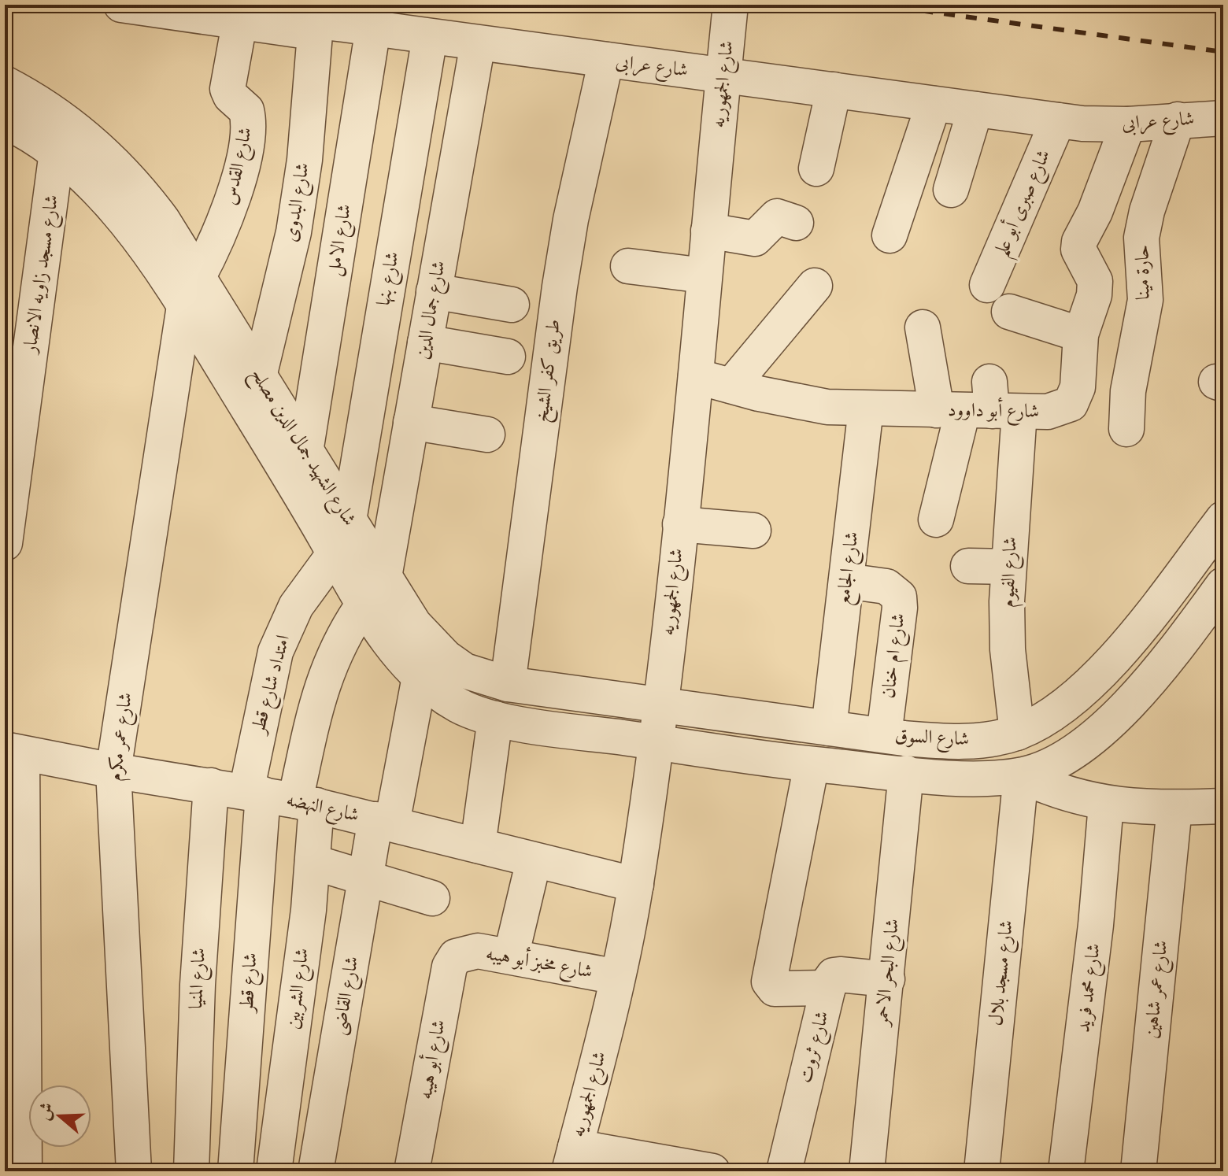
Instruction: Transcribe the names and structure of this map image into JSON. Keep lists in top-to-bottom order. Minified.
{"streets":{"street":["شارع عرابى","شارع الجمهوريه","شارع القدس","شارع البدوى","شارع صبرى أبو علم","شارع الامل","حارة مينا","شارع مسجد زاويه الانصار","شارع بنها","شارع جمال الدين","طريق كفر الشيخ","شارع أبو داوود","شارع الشهيد جمال الدين مصلح","شارع الجامع","شارع الفيوم","شارع ام خنان","امتداد شارع قطر","شارع عمر مكرم","شارع السوق","شارع النهضه","شارع مخبز أبو هيبه","شارع البحر الاحمر","شارع مسجد بلال","شارع المنيا","شارع قطر","شارع محمد فريد","شارع الشربين","شارع عمر شاهين","شارع القاضى","شارع ثروت","شارع أبو هيبه"]},"crossings":[["شارع عرابى","شارع الجمهوريه"],["شارع عرابى","شارع القدس"],["شارع عرابى","شارع البدوى"],["شارع عرابى","شارع صبرى أبو علم"],["شارع عرابى","شارع الامل"],["شارع عرابى","حارة مينا"],["شارع عرابى","شارع بنها"],["شارع عرابى","شارع جمال الدين"],["شارع عرابى","طريق كفر الشيخ"],["شارع عرابى","شارع أبو داوود"],["شارع الجمهوريه","شارع أبو داوود"],["شارع الجمهوريه","شارع الشهيد جمال الدين مصلح"],["شارع الجمهوريه","شارع السوق"],["شارع الجمهوريه","شارع النهضه"],["شارع الجمهوريه","شارع مخبز أبو هيبه"],["شارع القدس","شارع الشهيد جمال الدين مصلح"],["شارع القدس","شارع عمر مكرم"],["شارع البدوى","شارع الشهيد جمال الدين مصلح"],["شارع الامل","شارع الشهيد جمال الدين مصلح"],["شارع مسجد زاويه الانصار","شارع الشهيد جمال الدين مصلح"],["شارع بنها","شارع الشهيد جمال الدين مصلح"],["شارع جمال الدين","شارع الشهيد جمال الدين مصلح"],["شارع جمال الدين","شارع الشربين"],["طريق كفر الشيخ","شارع الشهيد جمال الدين مصلح"],["شارع أبو داوود","شارع الجامع"],["شارع أبو داوود","شارع الفيوم"],["شارع الشهيد جمال الدين مصلح","امتداد شارع قطر"],["شارع الشهيد جمال الدين مصلح","شارع عمر مكرم"],["شارع الشهيد جمال الدين مصلح","شارع السوق"],["شارع الشهيد جمال الدين مصلح","شارع الشربين"],["شارع الشهيد جمال الدين مصلح","شارع القاضى"],["شارع الجامع","شارع ام خنان"],["شارع الجامع","شارع السوق"],["شارع الفيوم","شارع السوق"],["شارع ام خنان","شارع السوق"],["امتداد شارع قطر","شارع النهضه"],["امتداد شارع قطر","شارع قطر"],["امتداد شارع قطر","شارع الشربين"],["شارع عمر مكرم","شارع النهضه"],["شارع السوق","شارع البحر الاحمر"],["شارع السوق","شارع مسجد بلال"],["شارع النهضه","شارع المنيا"],["شارع النهضه","شارع قطر"],["شارع النهضه","شارع الشربين"],["شارع النهضه","شارع القاضى"],["شارع مخبز أبو هيبه","شارع أبو هيبه"],["شارع البحر الاحمر","شارع ثروت"],["شارع قطر","شارع الشربين"]],"north":"left"}
